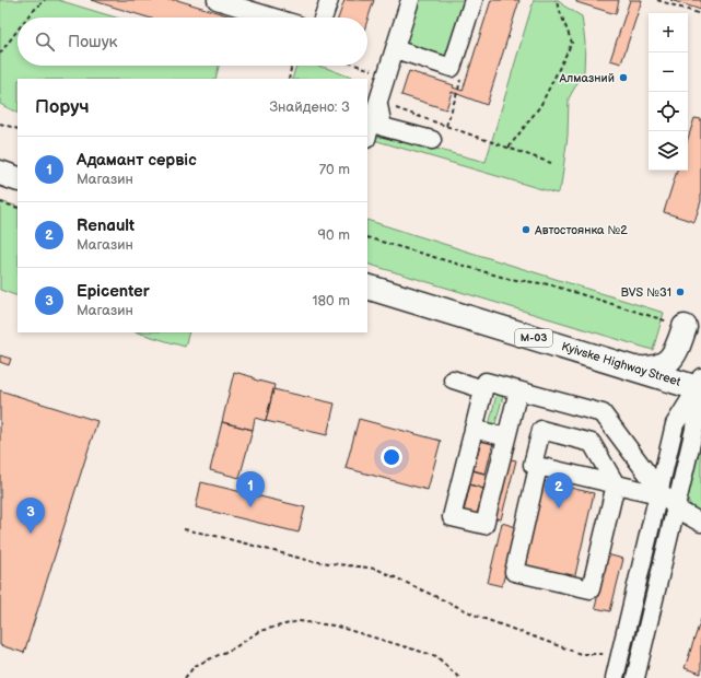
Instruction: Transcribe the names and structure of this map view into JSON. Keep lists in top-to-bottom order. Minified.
{"streets":{"highway":["М-03","Kyivske Highway Street"]},"places":["Алмазний","Автостоянка №2","BVS №31"],"page":{"map_buttons":["+","−"],"search":"Пошук","heading":["Поруч","Знайдено: 3"],"list":[{"mark":"1","name":"Адамант сервіс","note":"Магазин","value":"70 m"},{"mark":"2","name":"Renault","note":"Магазин","value":"90 m"},{"mark":"3","name":"Epicenter","note":"Магазин","value":"180 m"}],"pins":["1","2","3"]}}
